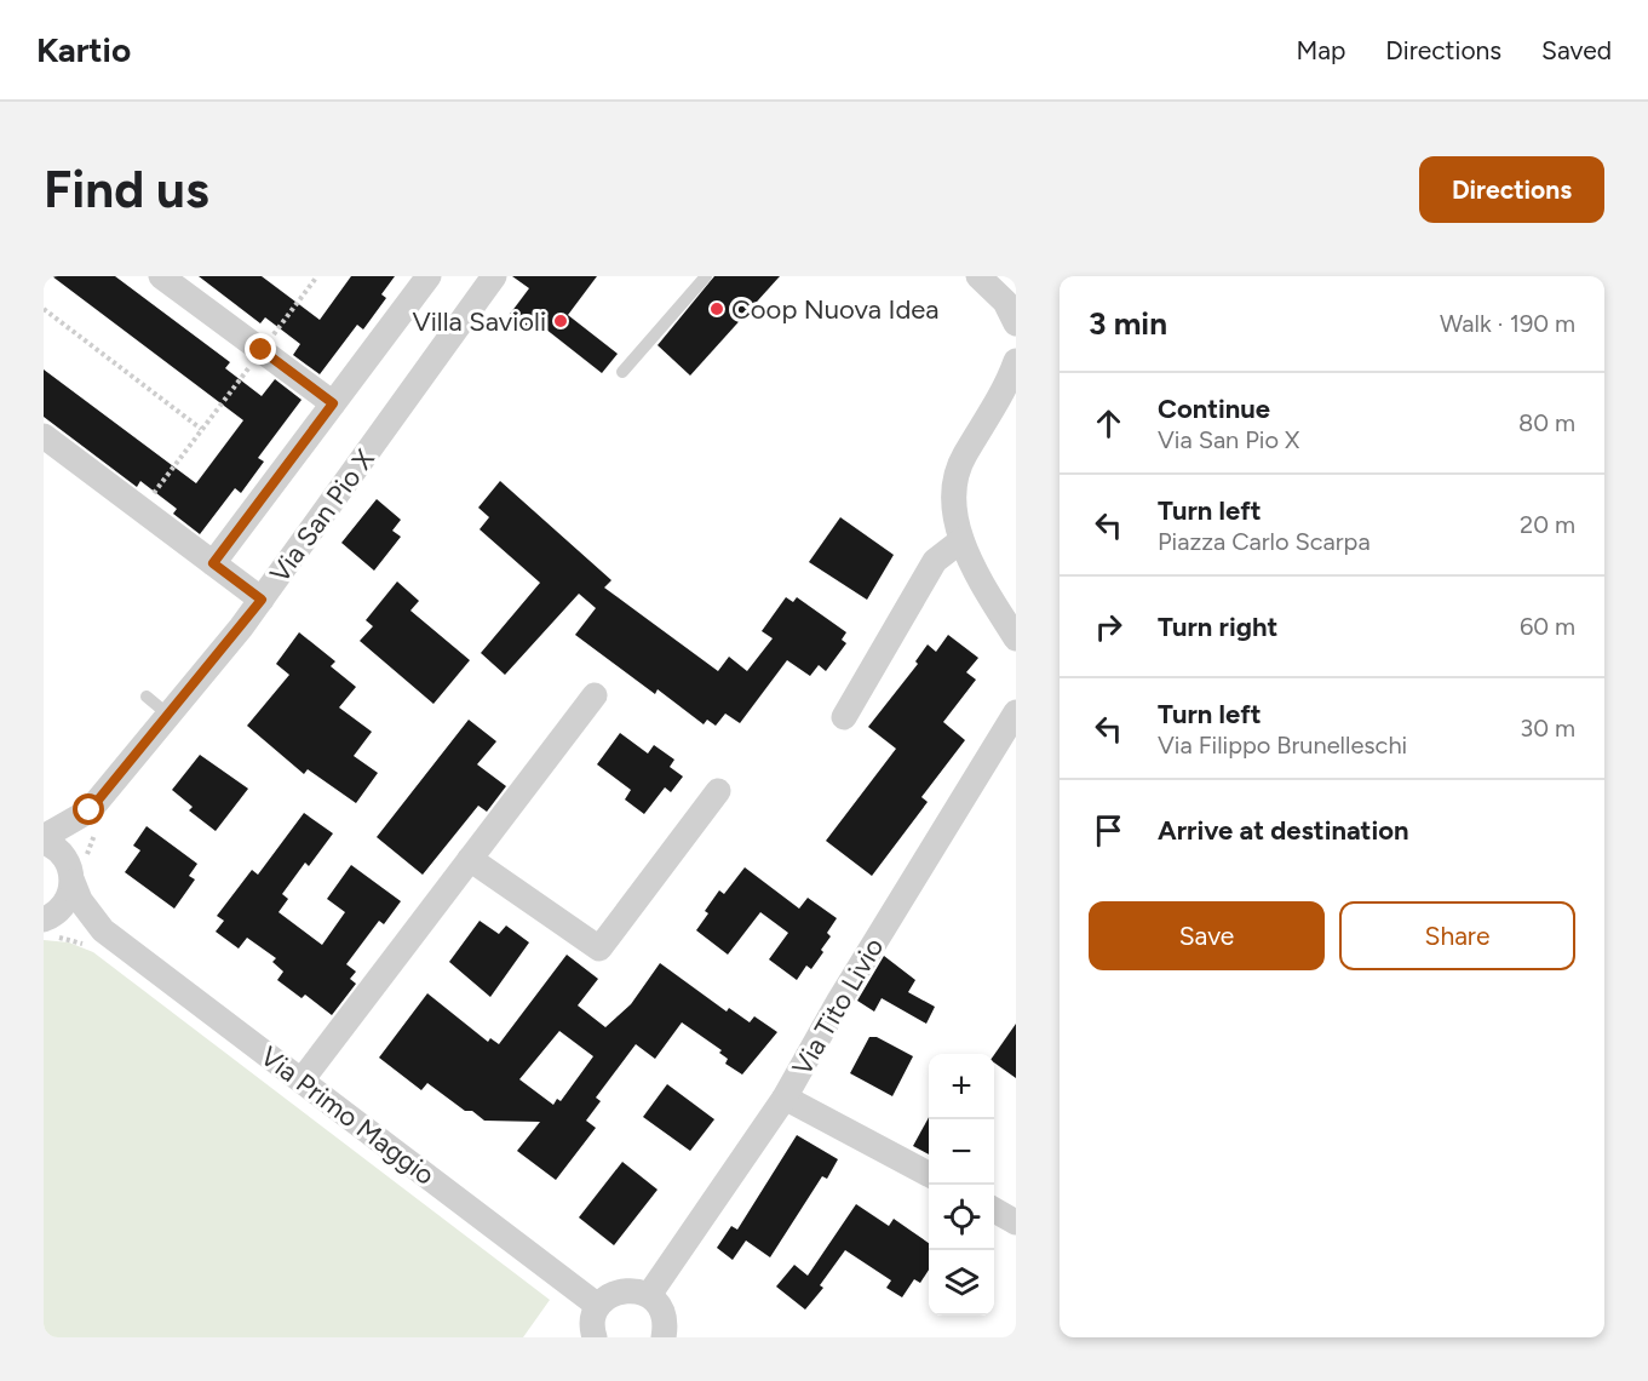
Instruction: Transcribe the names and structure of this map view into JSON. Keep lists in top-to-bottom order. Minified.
{"streets":{"street":["Via San Pio X","Via Tito Livio","Via Primo Maggio"]},"crossings":[["Via San Pio X","Via Primo Maggio"]],"places":["Coop Nuova Idea","Villa Savioli"],"page":{"header":"Kartio","nav":["Map","Directions","Saved"],"buttons":["Directions",["Save","Share"]],"title":"Find us","heading":["3 min","Walk · 190 m"],"list":[["Continue","Via San Pio X","80 m"],["Turn left","Piazza Carlo Scarpa","20 m"],["Turn right","60 m"],["Turn left","Via Filippo Brunelleschi","30 m"],"Arrive at destination"],"map_buttons":["+","−"]}}
